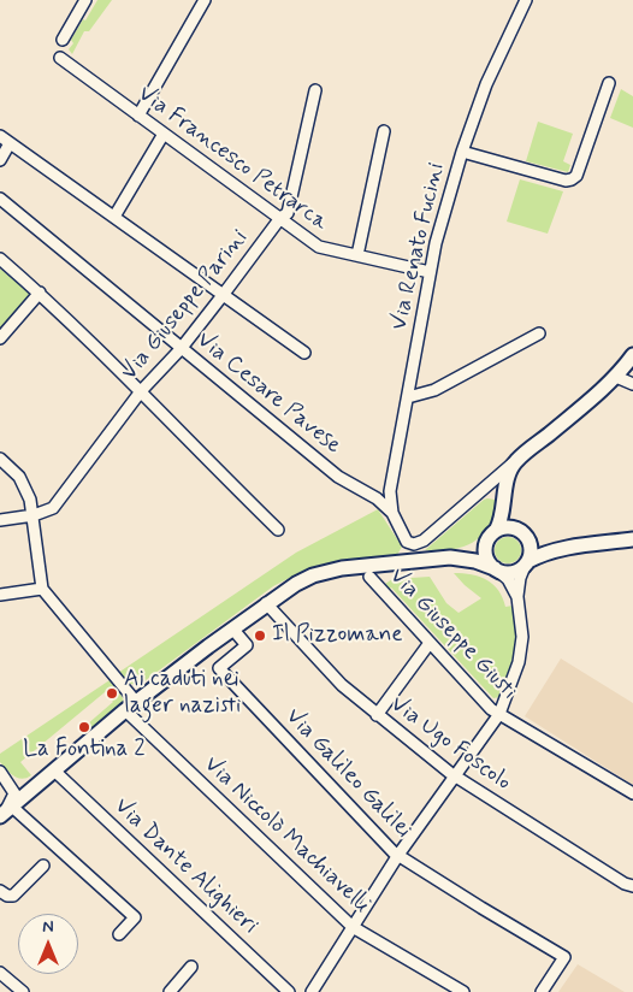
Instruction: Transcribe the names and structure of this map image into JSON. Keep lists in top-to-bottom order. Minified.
{"streets":{"street":["Via Francesco Petrarca","Via Renato Fucini","Via Giuseppe Parini","Via Cesare Pavese","Via Giuseppe Giusti","Via Ugo Foscolo","Via Galileo Galilei","Via Niccolò Machiavelli","Via Dante Alighieri"]},"crossings":[["Via Francesco Petrarca","Via Renato Fucini"],["Via Francesco Petrarca","Via Giuseppe Parini"],["Via Renato Fucini","Via Cesare Pavese"],["Via Giuseppe Parini","Via Cesare Pavese"]],"places":["Il Pizzomane","Ai caduti nei lager nazisti","La Fontina 2"],"north":"top"}
